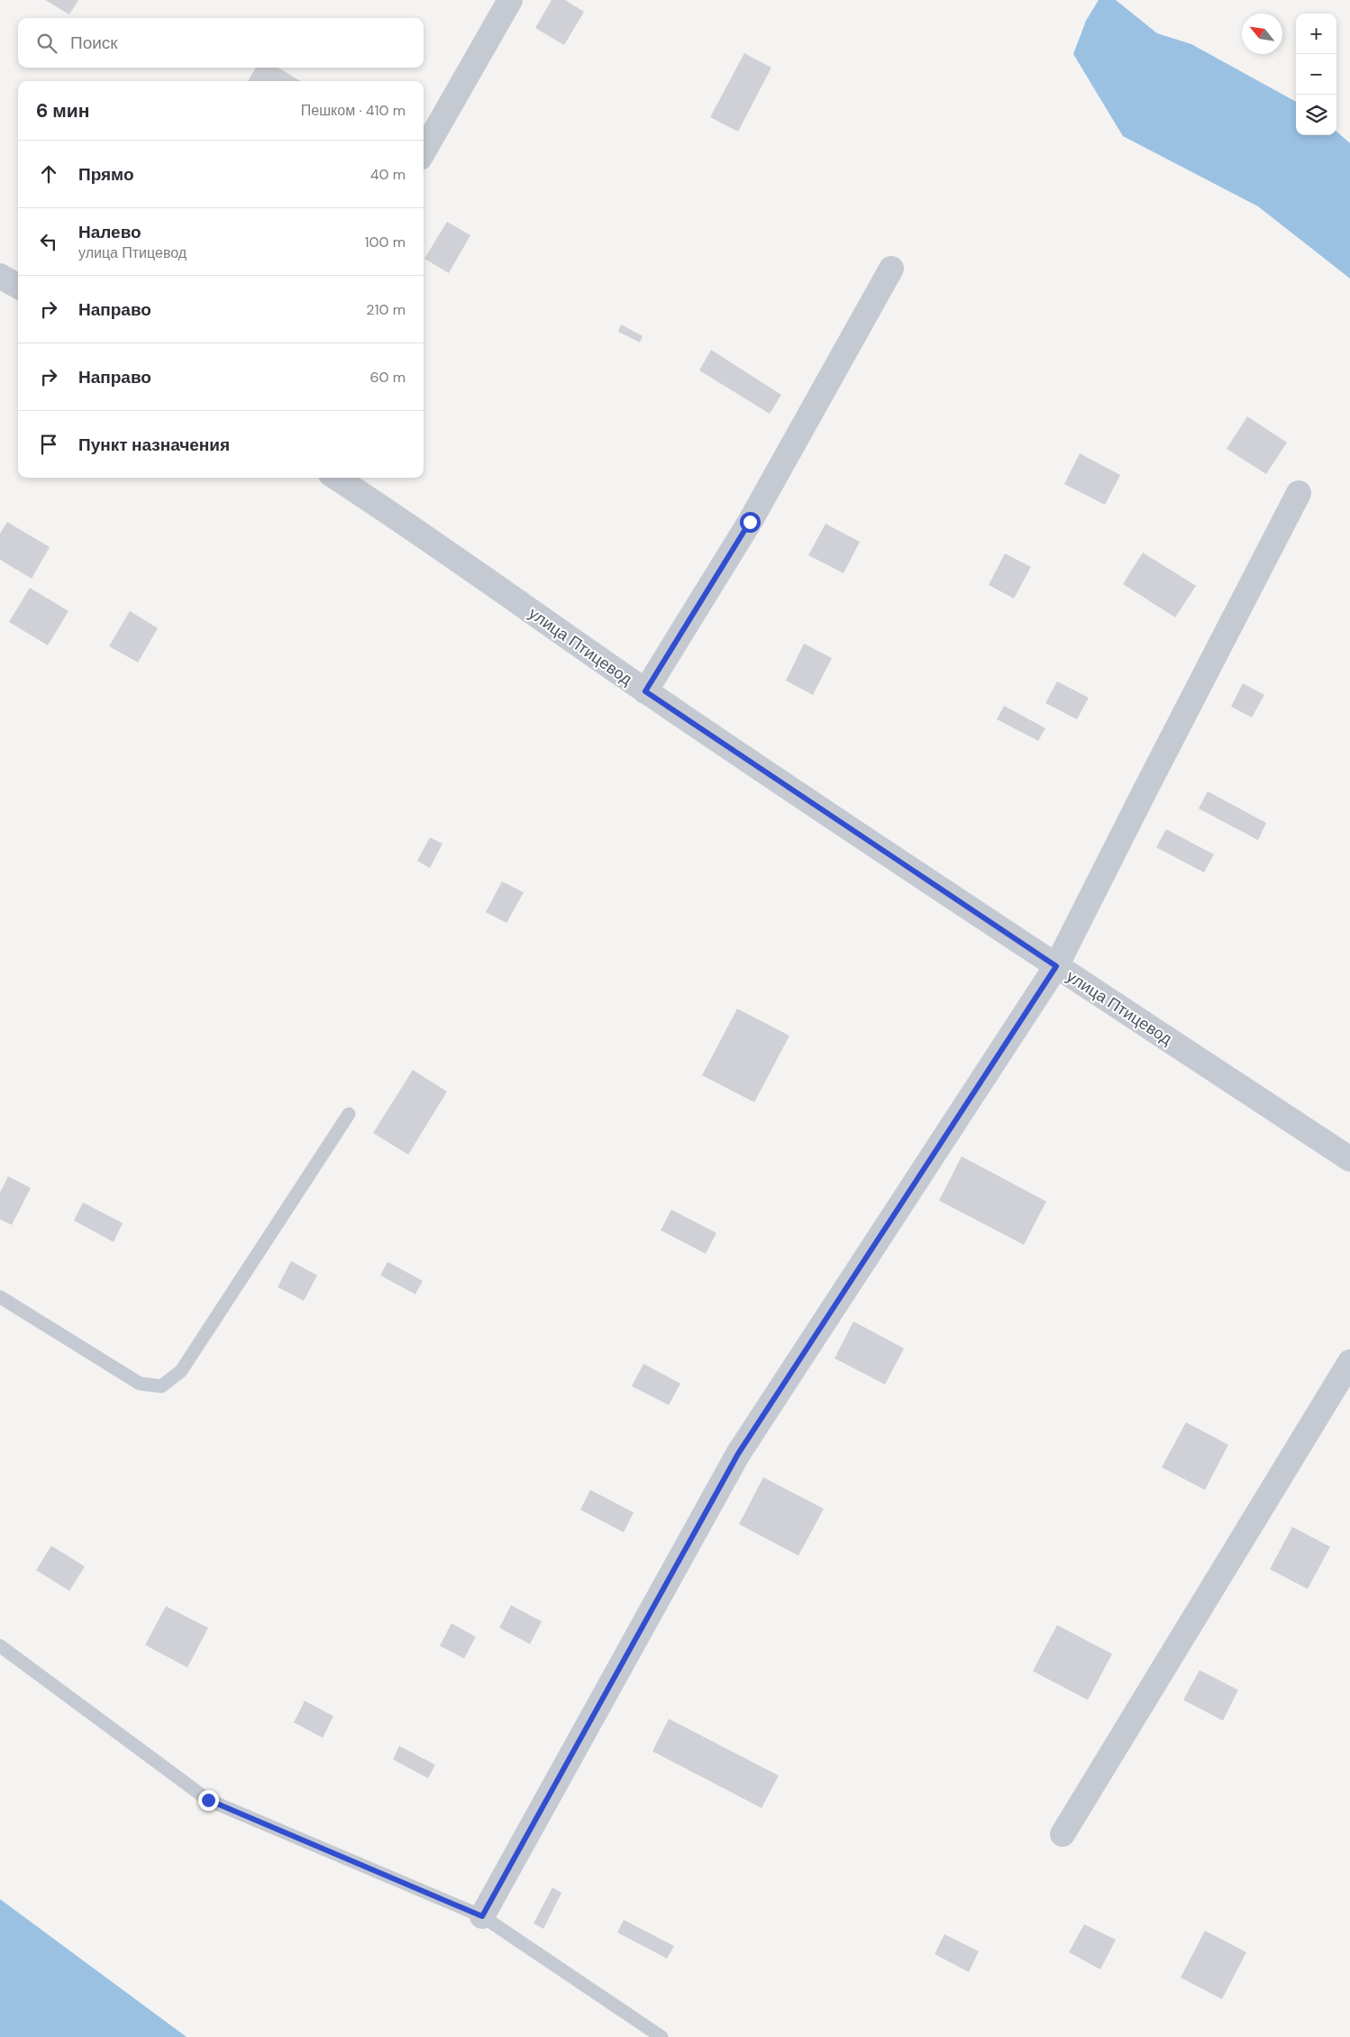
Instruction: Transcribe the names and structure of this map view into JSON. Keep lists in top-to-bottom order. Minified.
{"streets":{"street":["улица Птицевод"]},"north":"top left","page":{"map_buttons":["+","−"],"search":"Поиск","heading":["6 мин","Пешком · 410 m"],"list":[["Прямо","40 m"],["Налево","улица Птицевод","100 m"],["Направо","210 m"],["Направо","60 m"],"Пункт назначения"]}}
